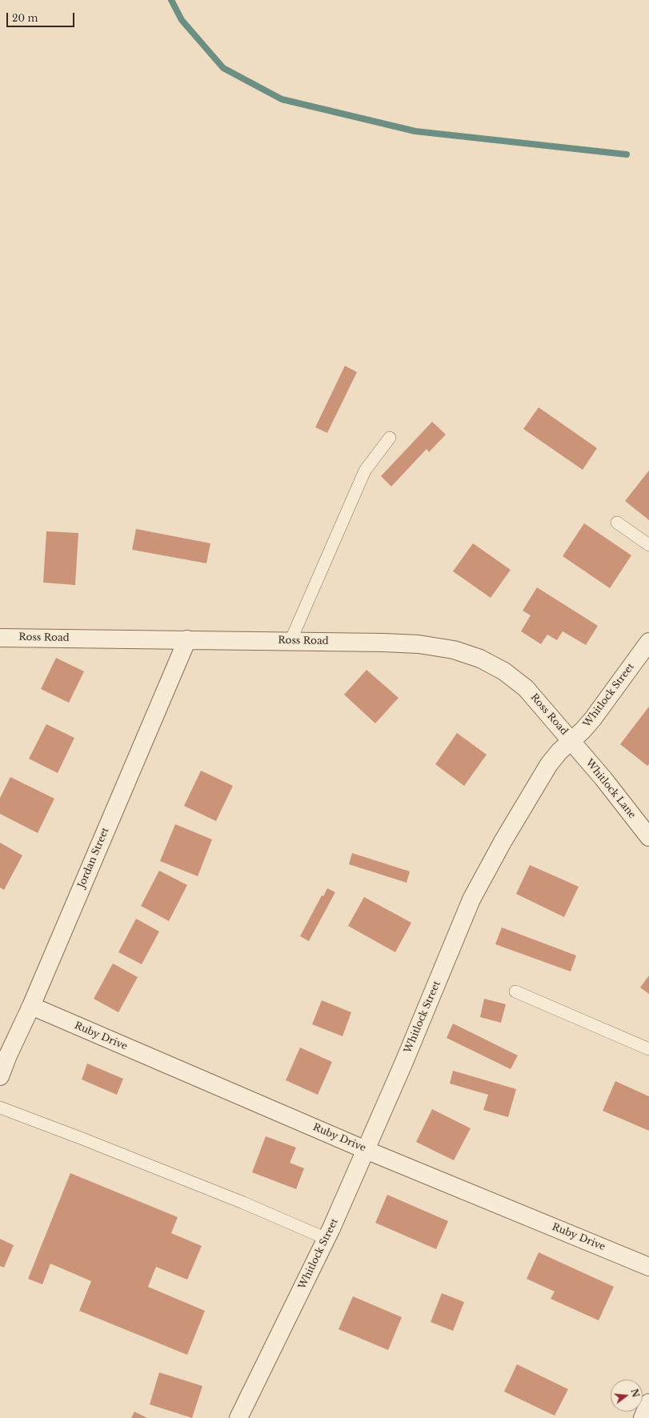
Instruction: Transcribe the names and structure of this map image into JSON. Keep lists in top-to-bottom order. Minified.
{"streets":{"street":["Ross Road","Whitlock Street","Whitlock Lane","Jordan Street","Ruby Drive"]},"crossings":[["Ross Road","Whitlock Street"],["Ross Road","Whitlock Lane"],["Ross Road","Jordan Street"],["Whitlock Street","Whitlock Lane"],["Whitlock Street","Ruby Drive"],["Jordan Street","Ruby Drive"]],"scale_bar":"20 m","north":"right"}
